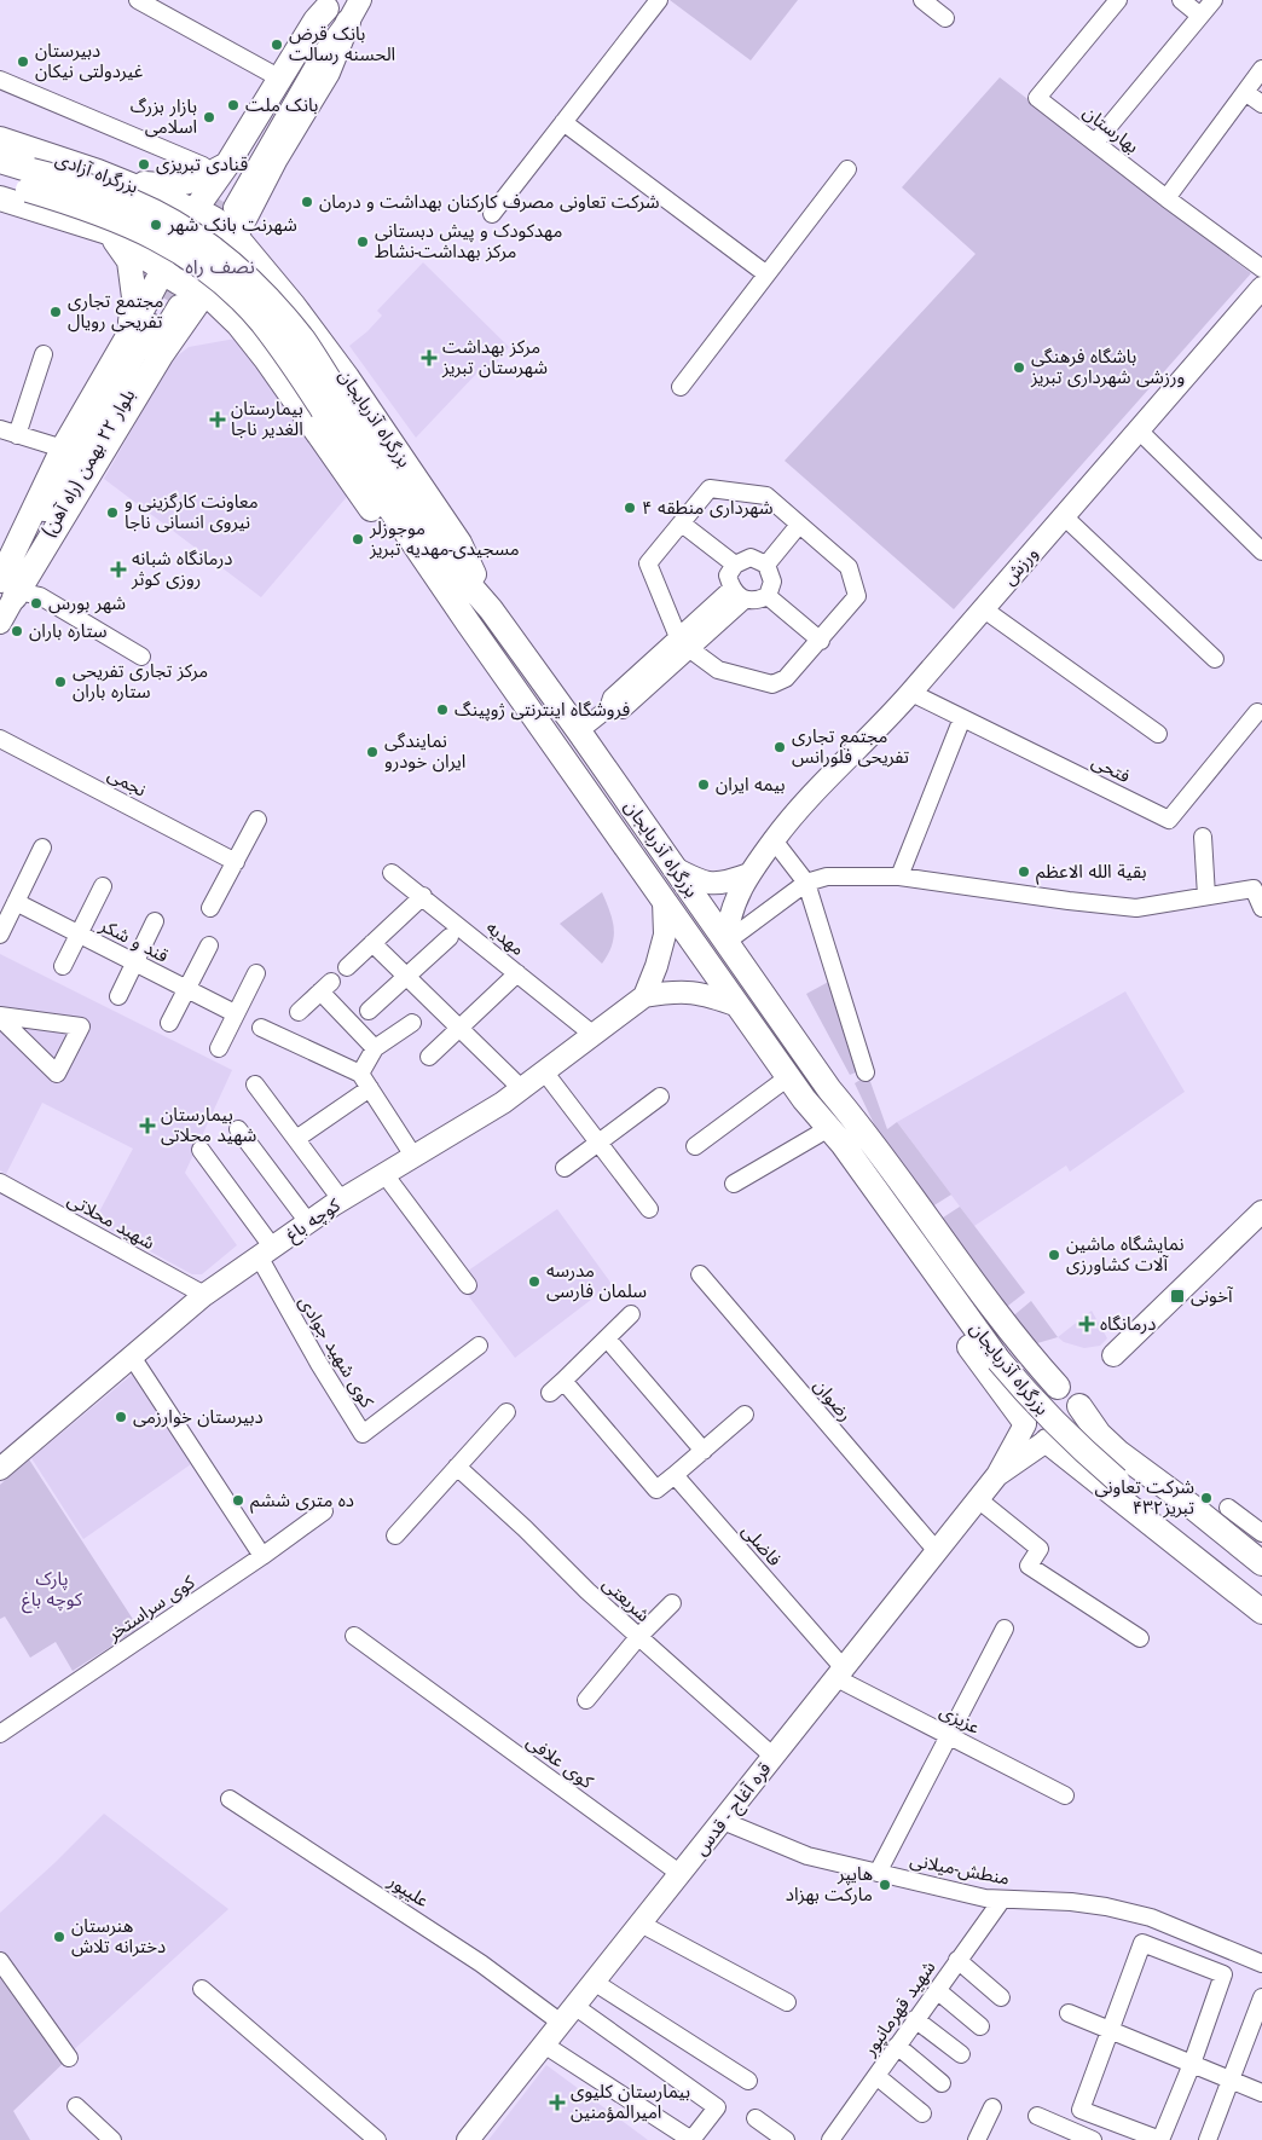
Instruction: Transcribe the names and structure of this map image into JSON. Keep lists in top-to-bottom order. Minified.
{"streets":{"highway":["بزرگراه آزادی","بزرگراه آذربایجان"],"main road":["بلوار ۲۲ بهمن (راه آهن)","ورزش","کوچه باغ","قره آغاج - قدس"],"street":["بهارستان","فتحی","نجمی","مهدیه","قند و شکر","شهید محلاتی","کوی شهید جوادی","رضوان","فاضلی","شریعتی","کوی سراستخر","عزیزی","کوی علافی","منطش-میلانی","علیپور","شهید قهرمانپور"]},"crossings":[["بزرگراه آزادی","بزرگراه آذربایجان"],["بزرگراه آذربایجان","ورزش"],["ورزش","فتحی"],["مهدیه","کوچه باغ"],["کوچه باغ","شهید محلاتی"],["کوچه باغ","کوی شهید جوادی"],["رضوان","قره آغاج - قدس"],["فاضلی","عزیزی"],["فاضلی","قره آغاج - قدس"],["شریعتی","قره آغاج - قدس"],["عزیزی","قره آغاج - قدس"],["کوی علافی","قره آغاج - قدس"],["قره آغاج - قدس","منطش-میلانی"],["قره آغاج - قدس","علیپور"],["منطش-میلانی","شهید قهرمانپور"]],"districts":["نصف راه"],"parks":["پارک کوچه باغ"],"places":{"other":["بانک قرض الحسنه رسالت","دبیرستان غیردولتی نیکان","بانک ملت","بازار بزرگ اسلامی","قنادی تبریزی","شرکت تعاونی مصرف کارکنان بهداشت و درمان","شهرنت بانک شهر","مهدکودک و پیش دبستانی مرکز بهداشت-نشاط","مجتمع تجاری تفریحی رویال","باشگاه فرهنگی ورزشی شهرداری تبریز","شهرداری منطقه ۴","معاونت کارگزینی و نیروی انسانی ناجا","موجوزلر مسجیدی-مهدیه تبریز","شهر بورس","ستاره باران","مرکز تجاری تفریحی ستاره باران","فروشگاه اینترنتی ژوپینگ","مجتمع تجاری تفریحی فلورانس","نمایندگی ایران خودرو","بیمه ایران","بقیة الله الاعظم","نمایشگاه ماشین آلات کشاورزی","مدرسه سلمان فارسی","دبیرستان خوارزمی","شرکت تعاونی ۴۳۲تبریز","ده متری ششم","هایپر مارکت بهزاد","هنرستان دخترانه تلاش"],"health":["مرکز بهداشت شهرستان تبریز","بیمارستان الغدیر ناجا","درمانگاه شبانه روزی کوثر","بیمارستان شهید محلاتی","درمانگاه","بیمارستان کلیوی امیرالمؤمنین"],"transit":["آخونی"]}}
